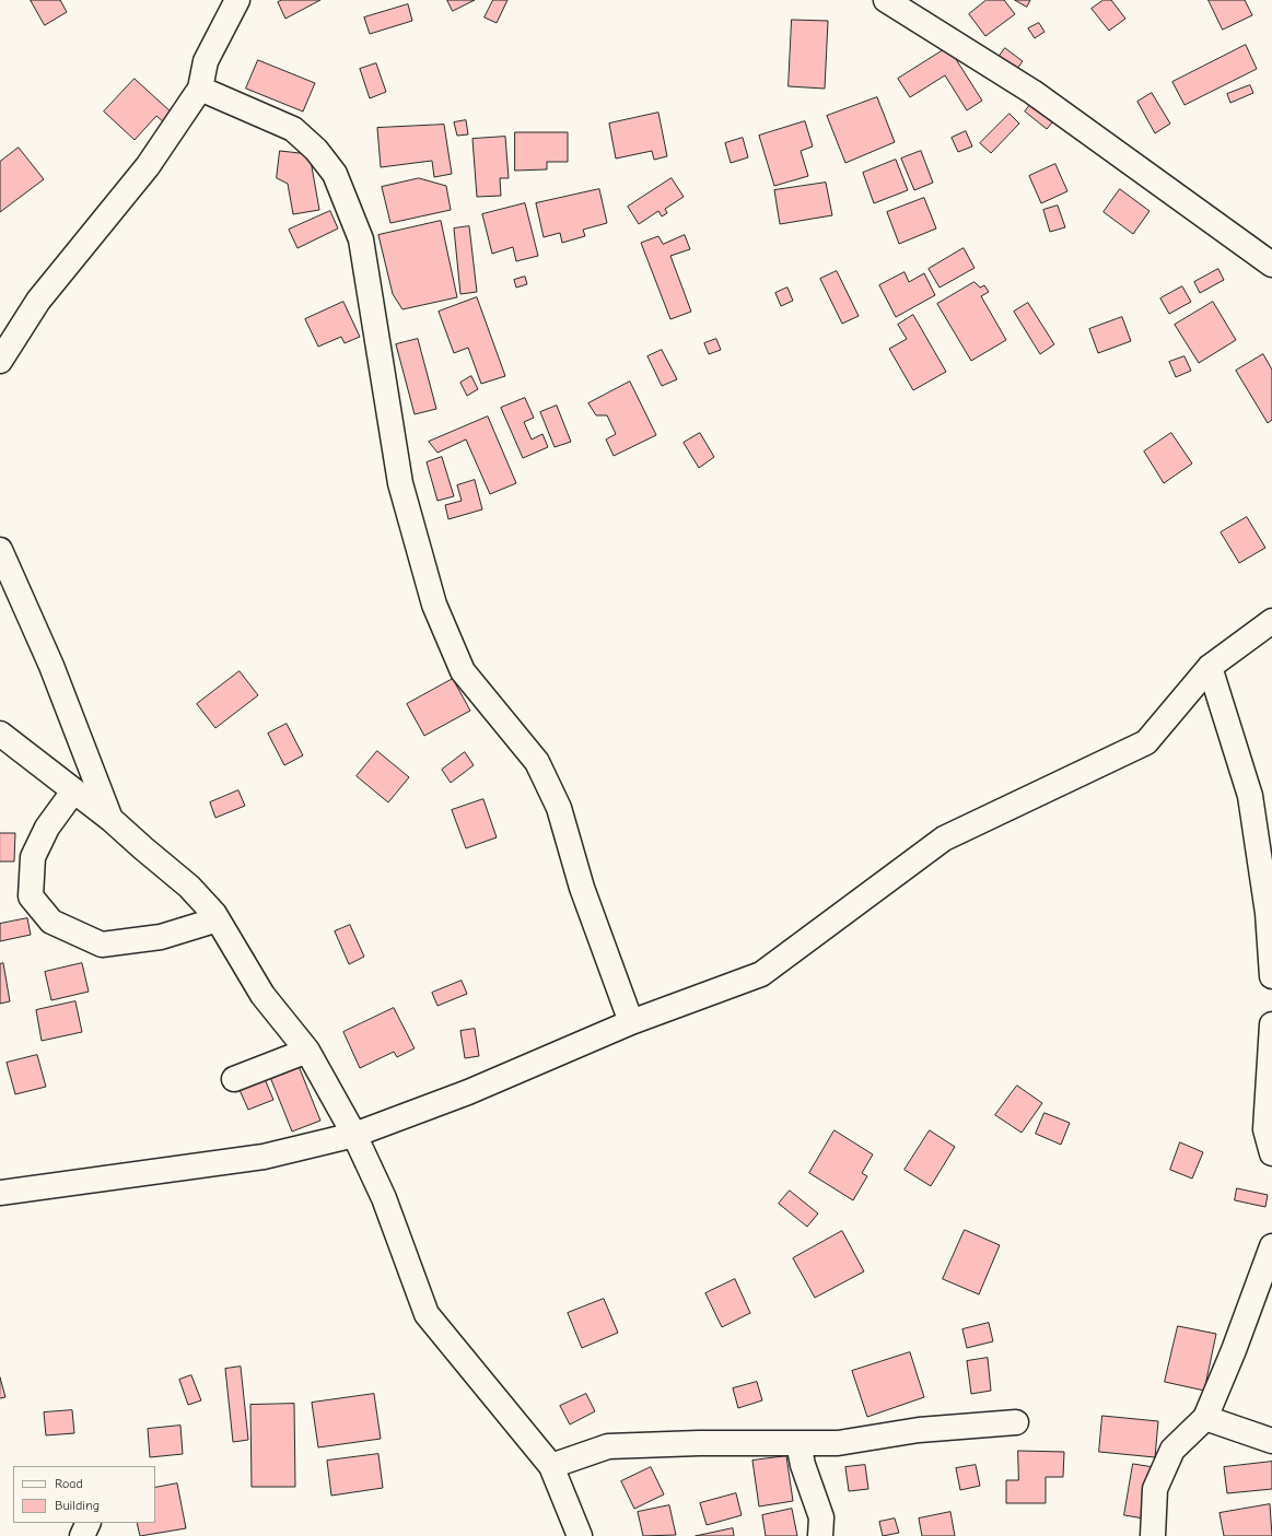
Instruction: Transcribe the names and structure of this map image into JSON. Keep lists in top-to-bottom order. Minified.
{"legend":["Road","Building"]}
